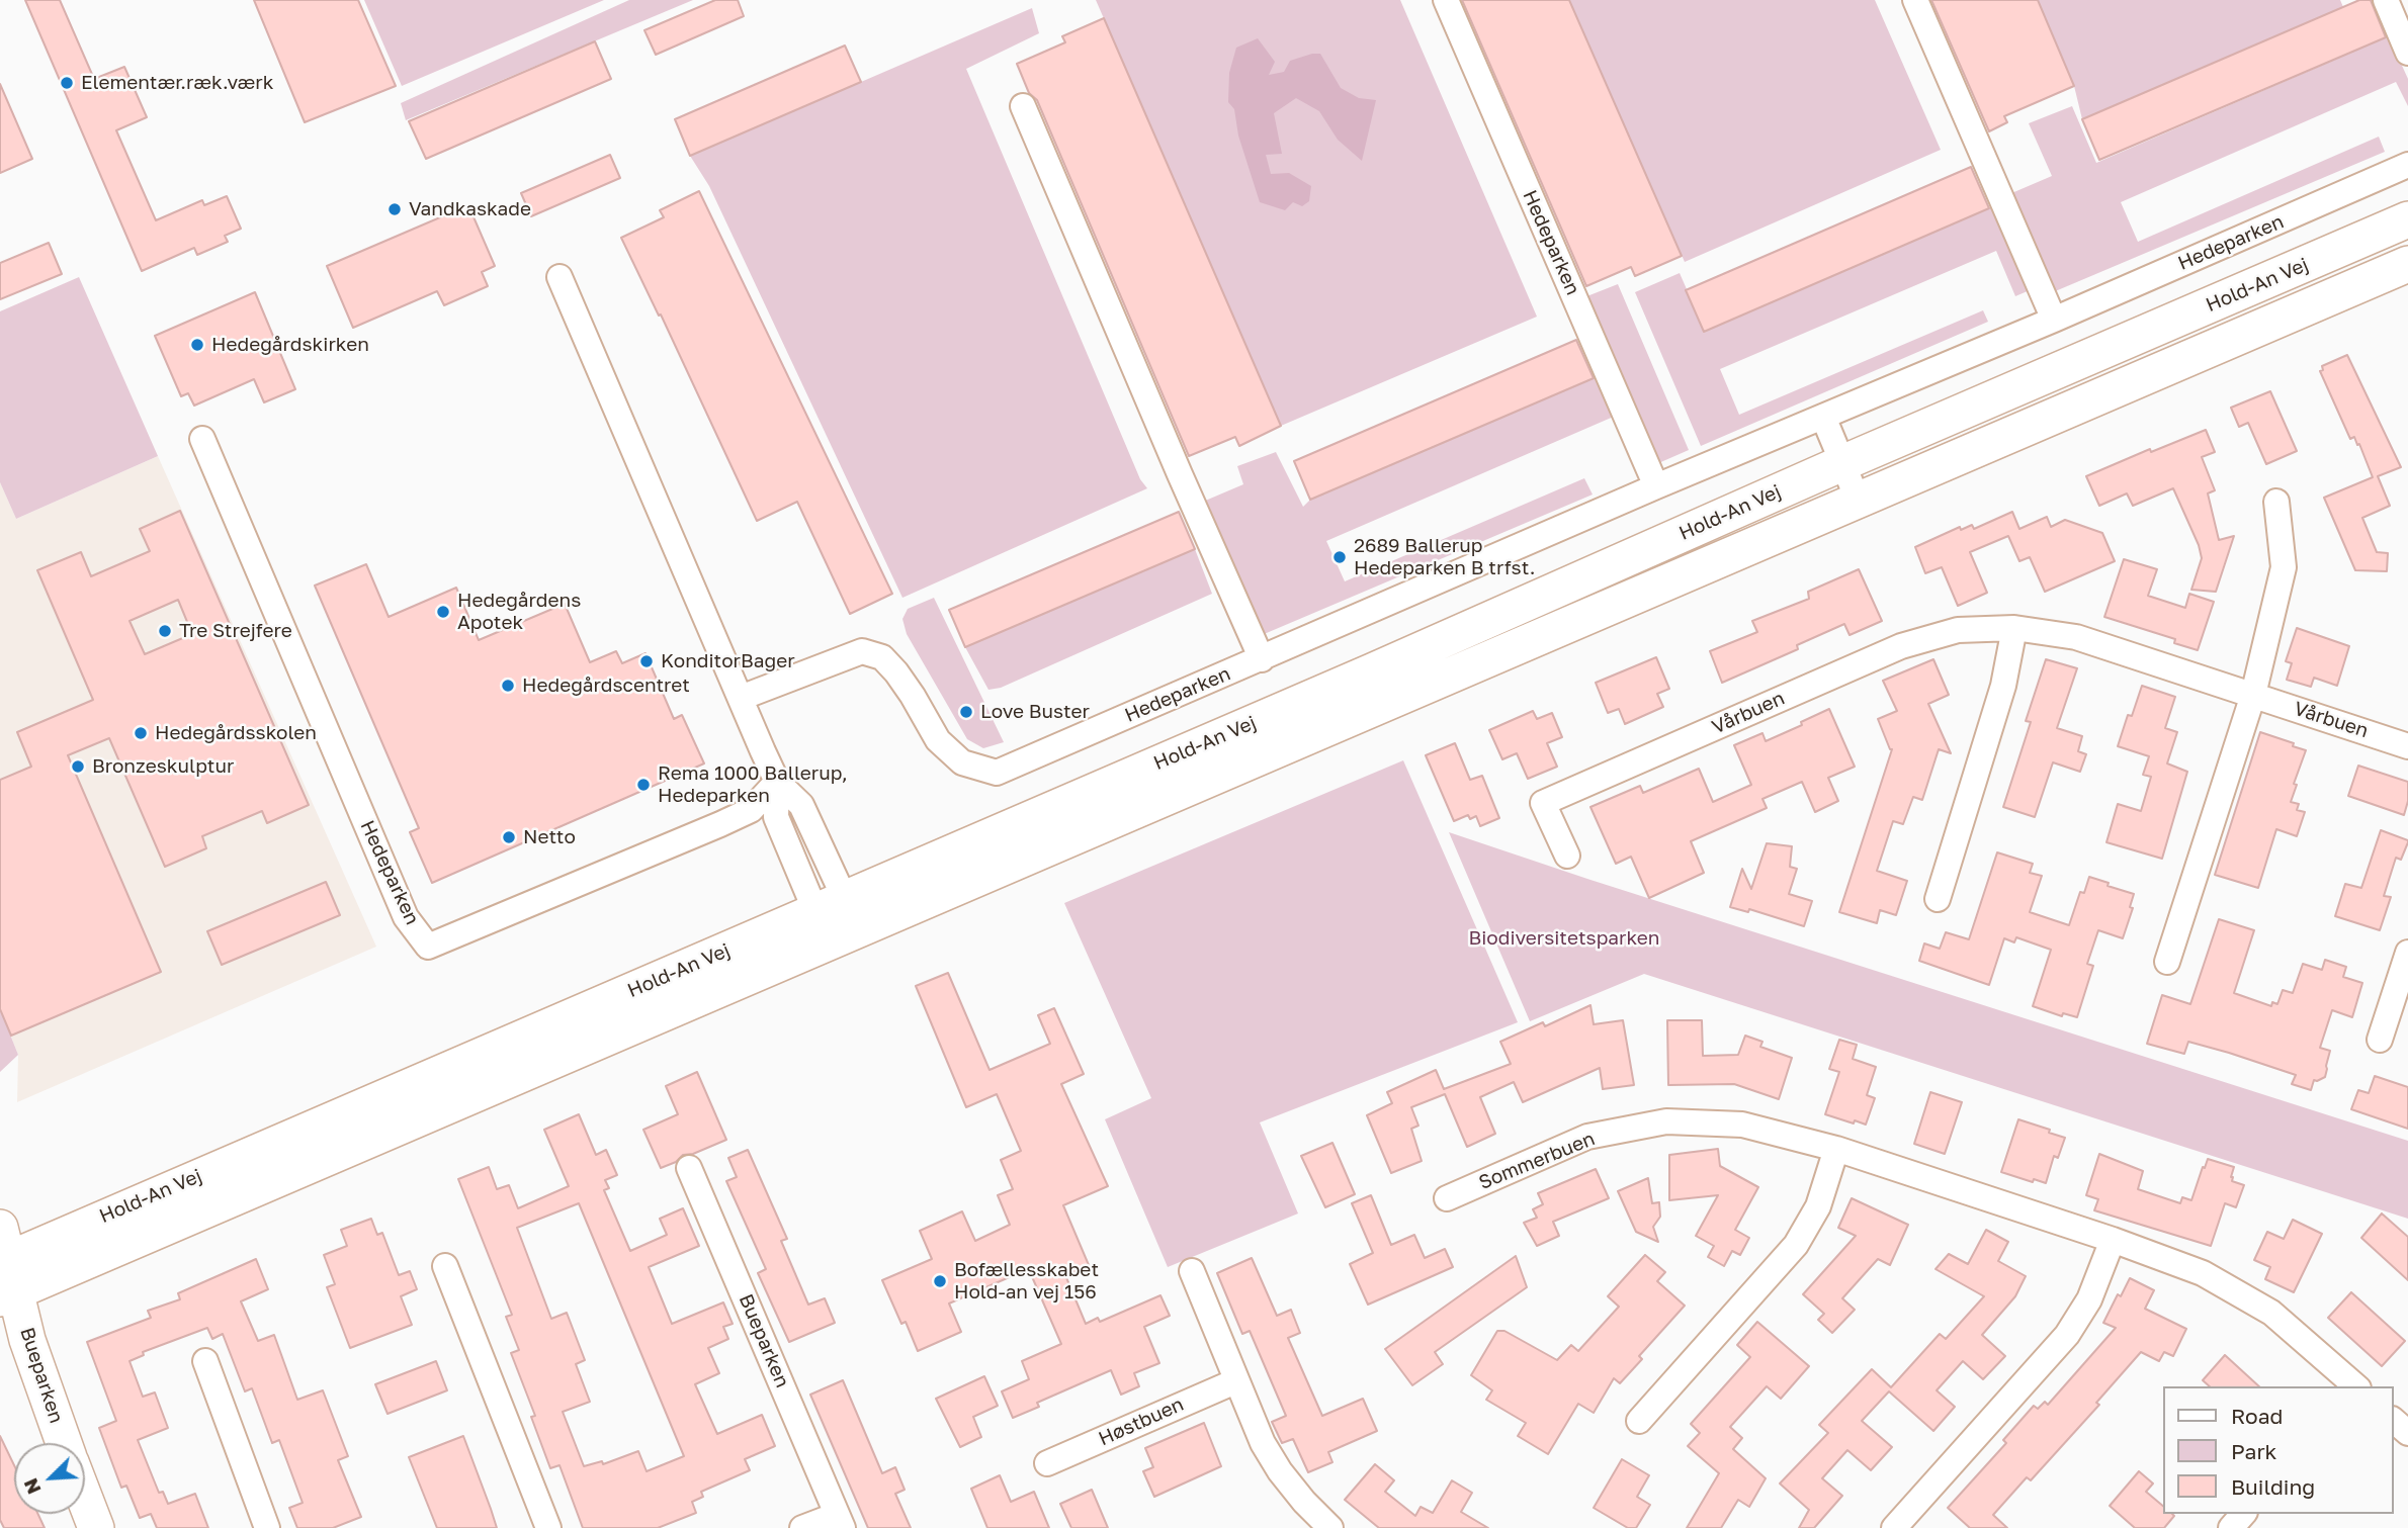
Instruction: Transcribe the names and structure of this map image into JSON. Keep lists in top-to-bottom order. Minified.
{"streets":{"street":["Hedeparken","Hold-An Vej","Vårbuen","Sommerbuen","Bueparken","Høstbuen"]},"crossings":[["Hold-An Vej","Bueparken"]],"parks":["Biodiversitetsparken"],"places":["Elementær.ræk.værk","Vandkaskade","Hedegårdskirken","2689 Ballerup Hedeparken B trfst.","Hedegårdens Apotek","Tre Strejfere","KonditorBager","Hedegårdscentret","Love Buster","Hedegårdsskolen","Bronzeskulptur","Rema 1000 Ballerup, Hedeparken","Netto","Bofællesskabet Hold-an vej 156"],"legend":["Road","Park","Building"],"north":"bottom left"}
